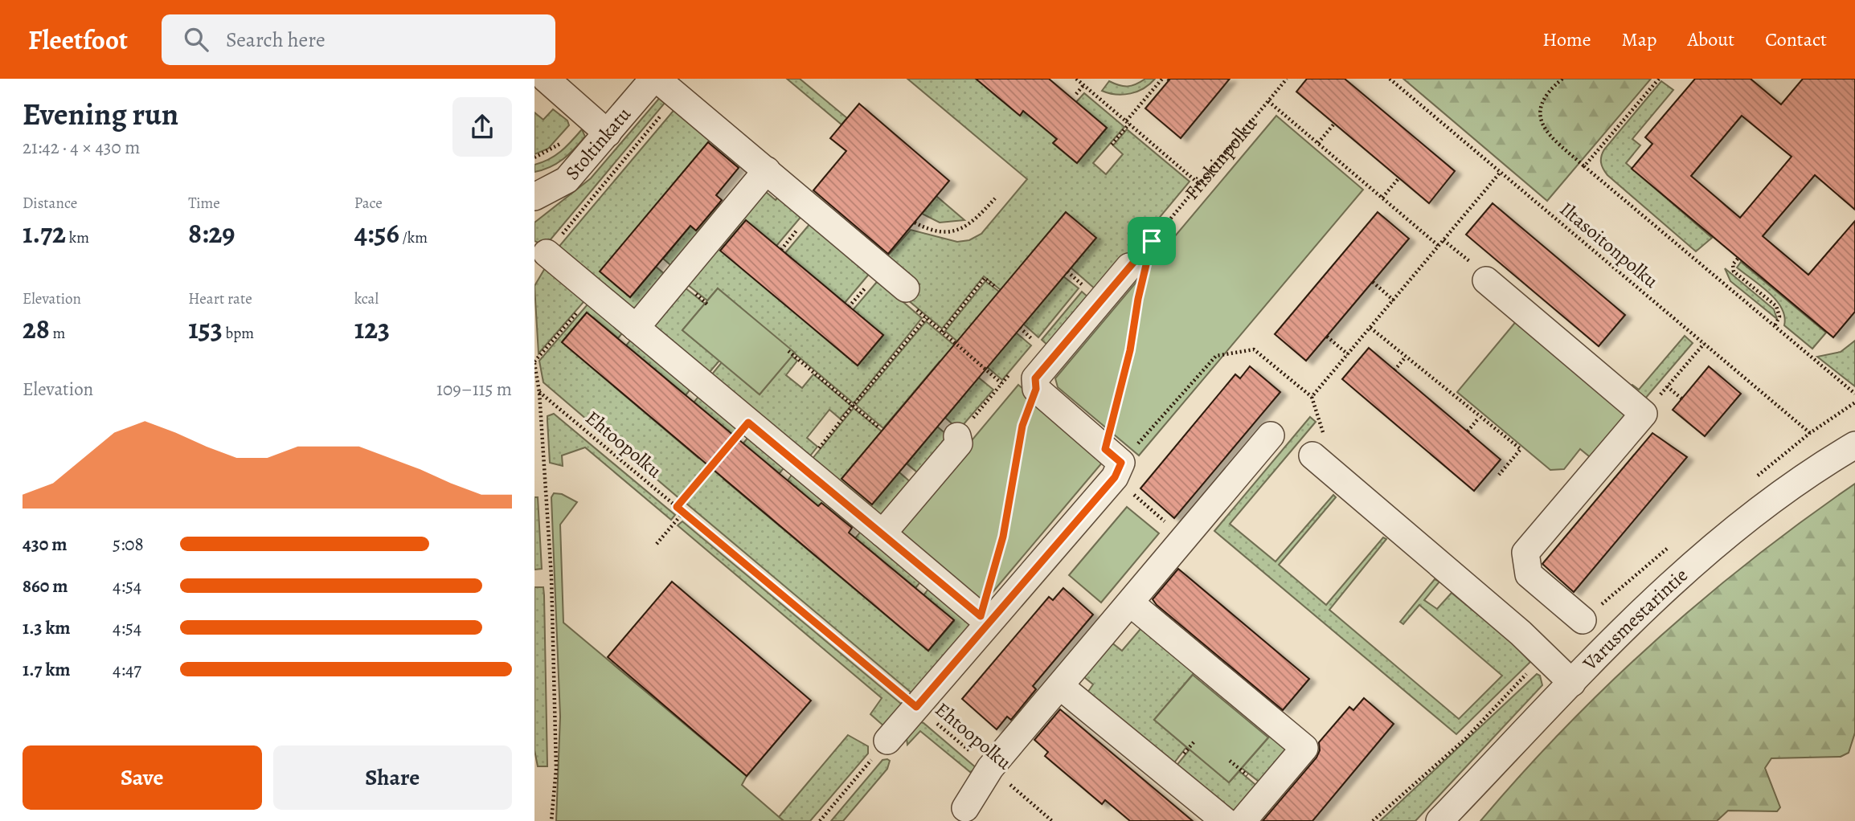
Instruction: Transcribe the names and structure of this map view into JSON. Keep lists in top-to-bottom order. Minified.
{"streets":{"street":["Stoltinkatu","Varusmestarintie"],"path":["Friskinpolku","Iltasoitonpolku","Ehtoopolku"]},"page":{"header":"Fleetfoot","search":"Search here","nav":["Home","Map","About","Contact"],"heading":["Evening run","21:42 · 4 × 430 m"],"stats":[["Distance","1.72 km"],["Time","8:29"],["Pace","4:56 /km"],["Elevation","28 m"],["Heart rate","153 bpm"],["kcal","123"]],"chart":["Elevation","109–115 m"],"list":[{"name":"430 m","note":"5:08"},{"name":"860 m","note":"4:54"},{"name":"1.3 km","note":"4:54"},{"name":"1.7 km","note":"4:47"}],"buttons":["Save","Share"]}}
